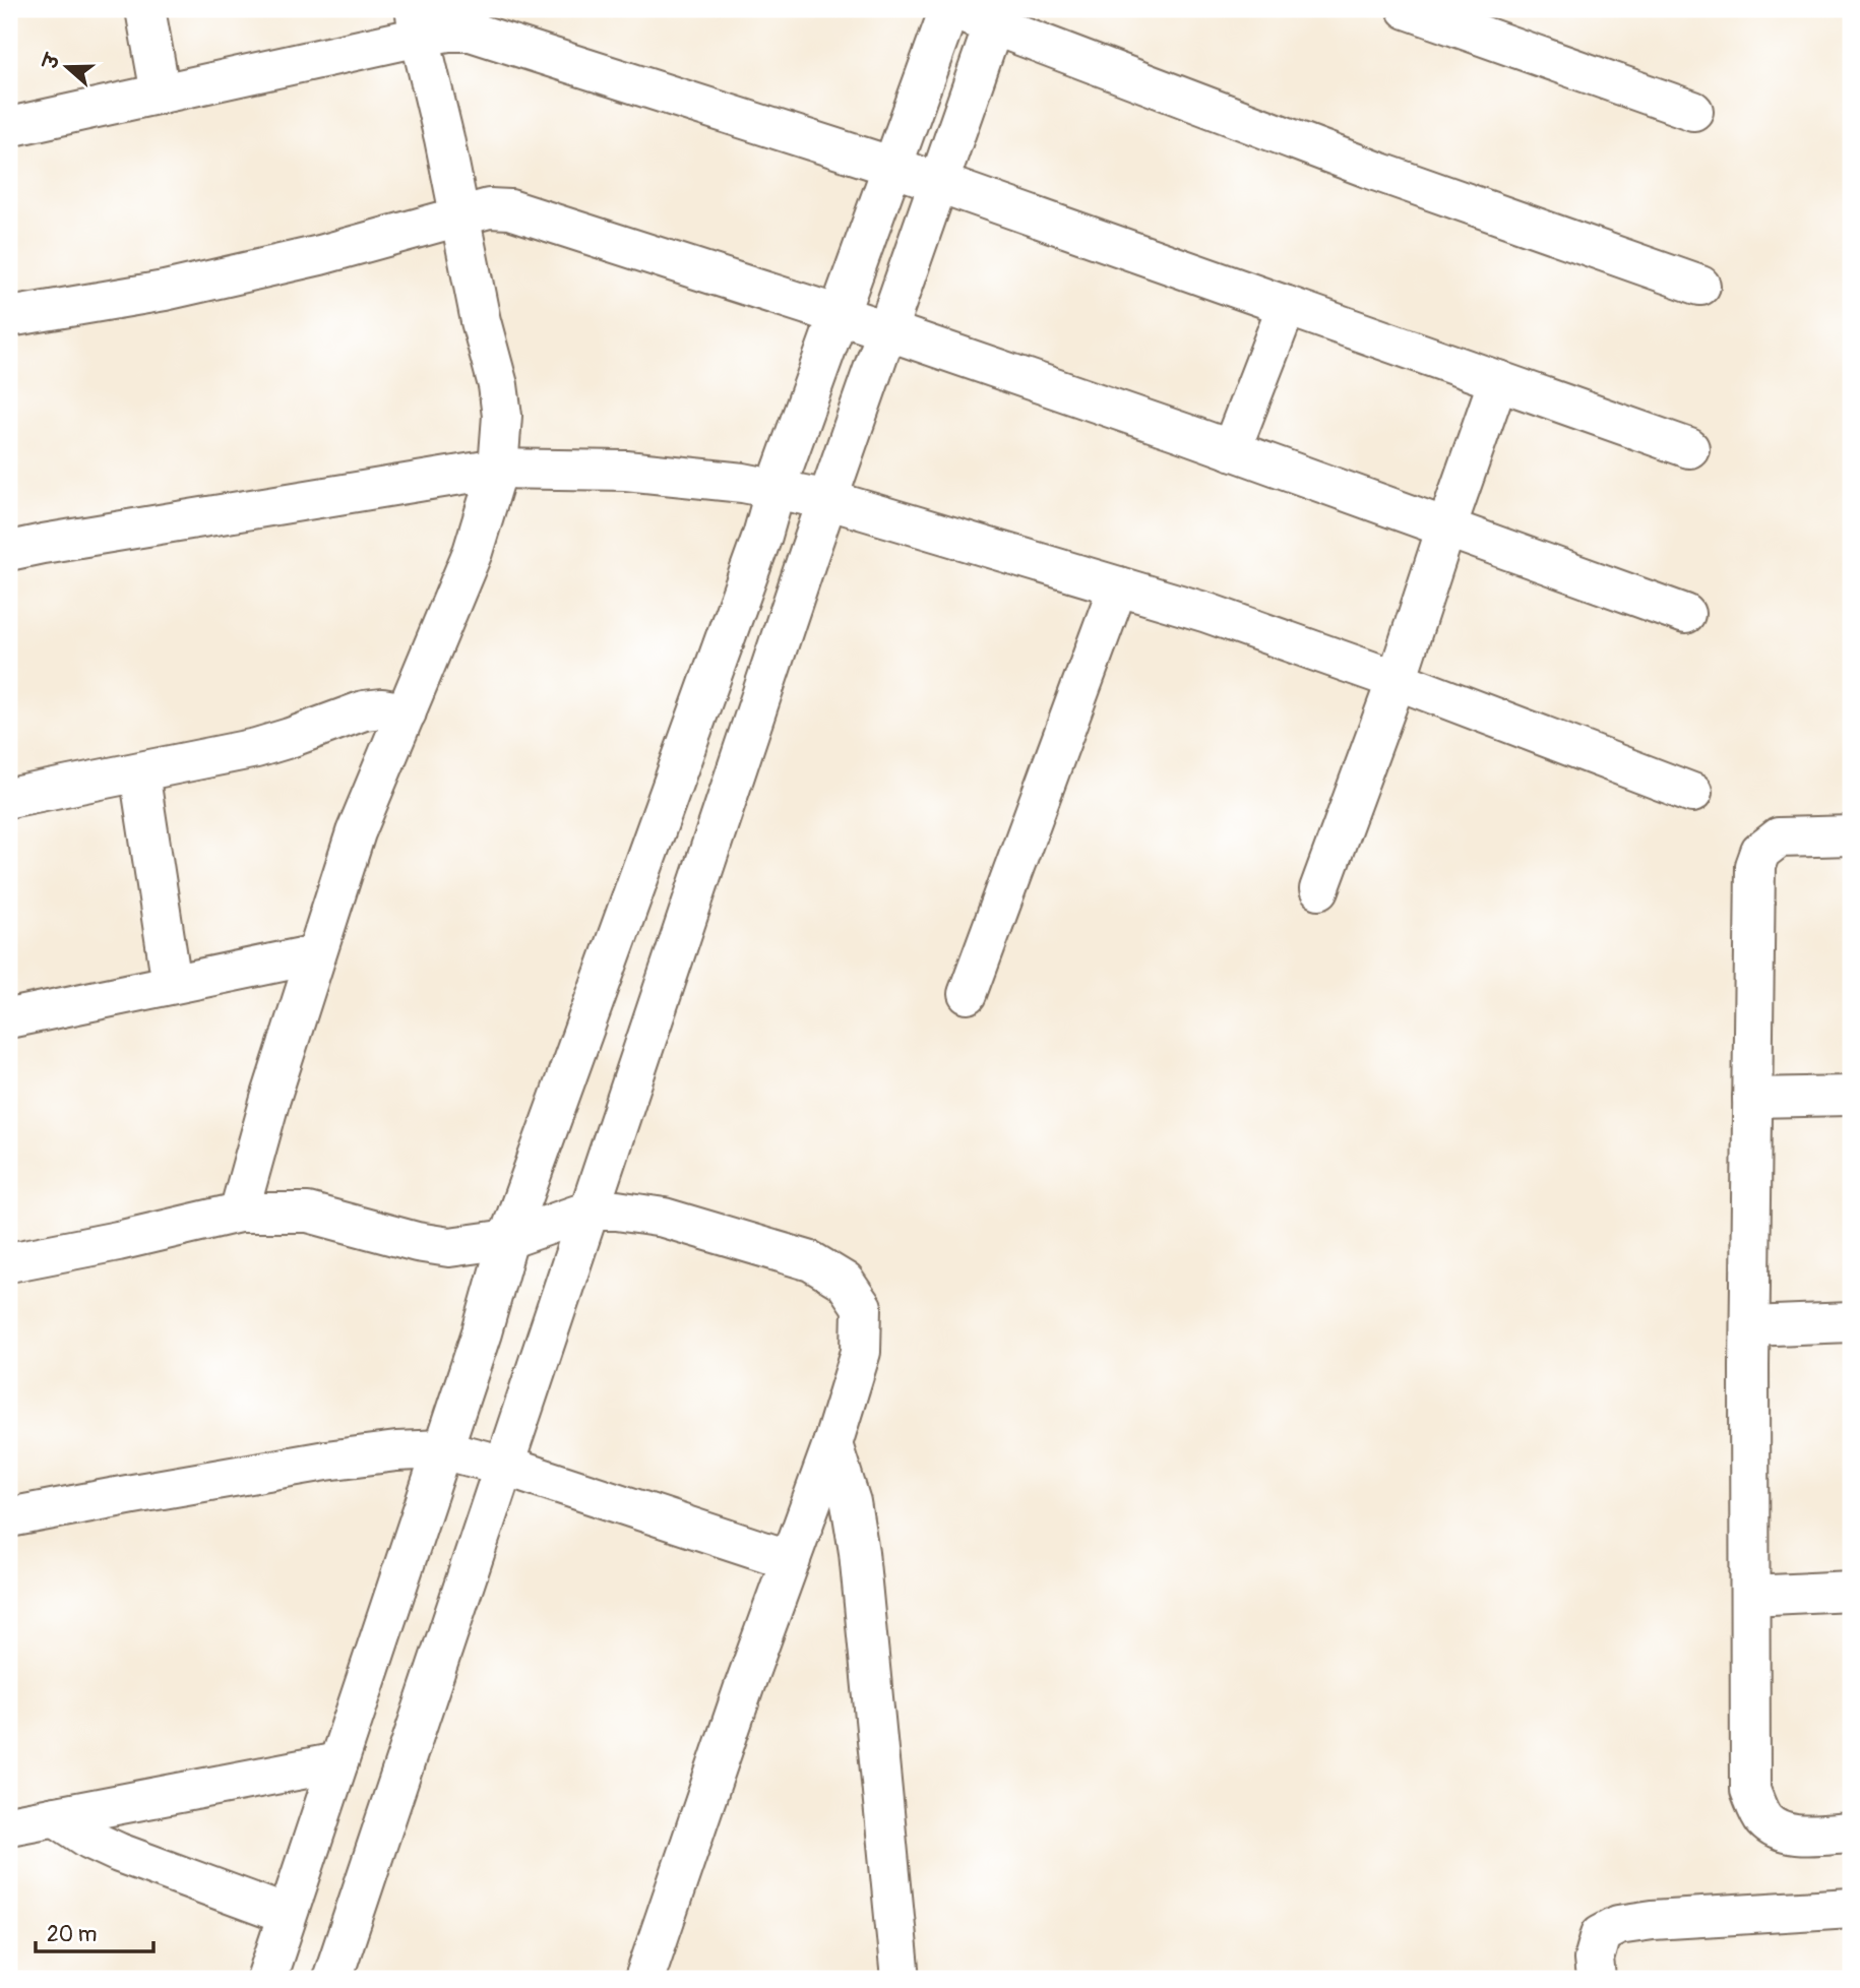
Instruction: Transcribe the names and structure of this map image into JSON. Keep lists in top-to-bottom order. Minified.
{"scale_bar":"20 m","north":"left"}
